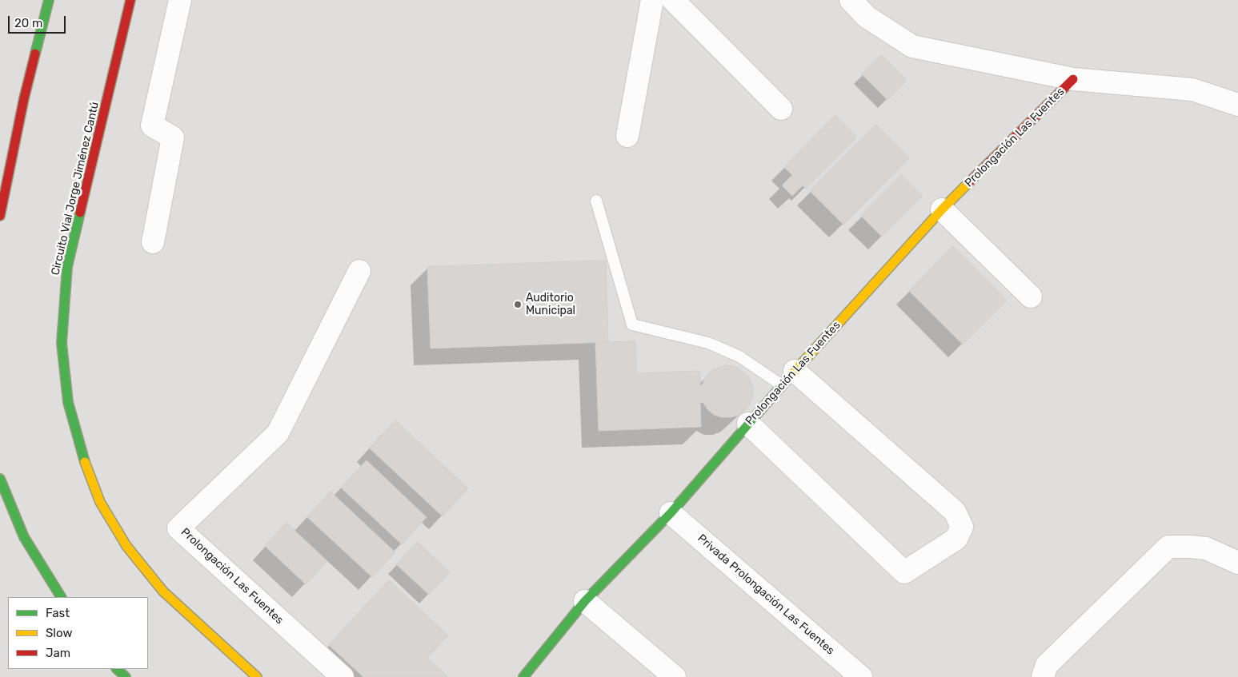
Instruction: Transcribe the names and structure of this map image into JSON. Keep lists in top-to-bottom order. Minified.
{"streets":{"main road":["Prolongación Las Fuentes","Circuito Vial Jorge Jiménez Cantú"],"street":["Privada Prolongación Las Fuentes"]},"crossings":[["Prolongación Las Fuentes","Privada Prolongación Las Fuentes"]],"places":["Auditorio Municipal"],"legend":["Fast","Slow","Jam"],"scale_bar":"20 m"}
